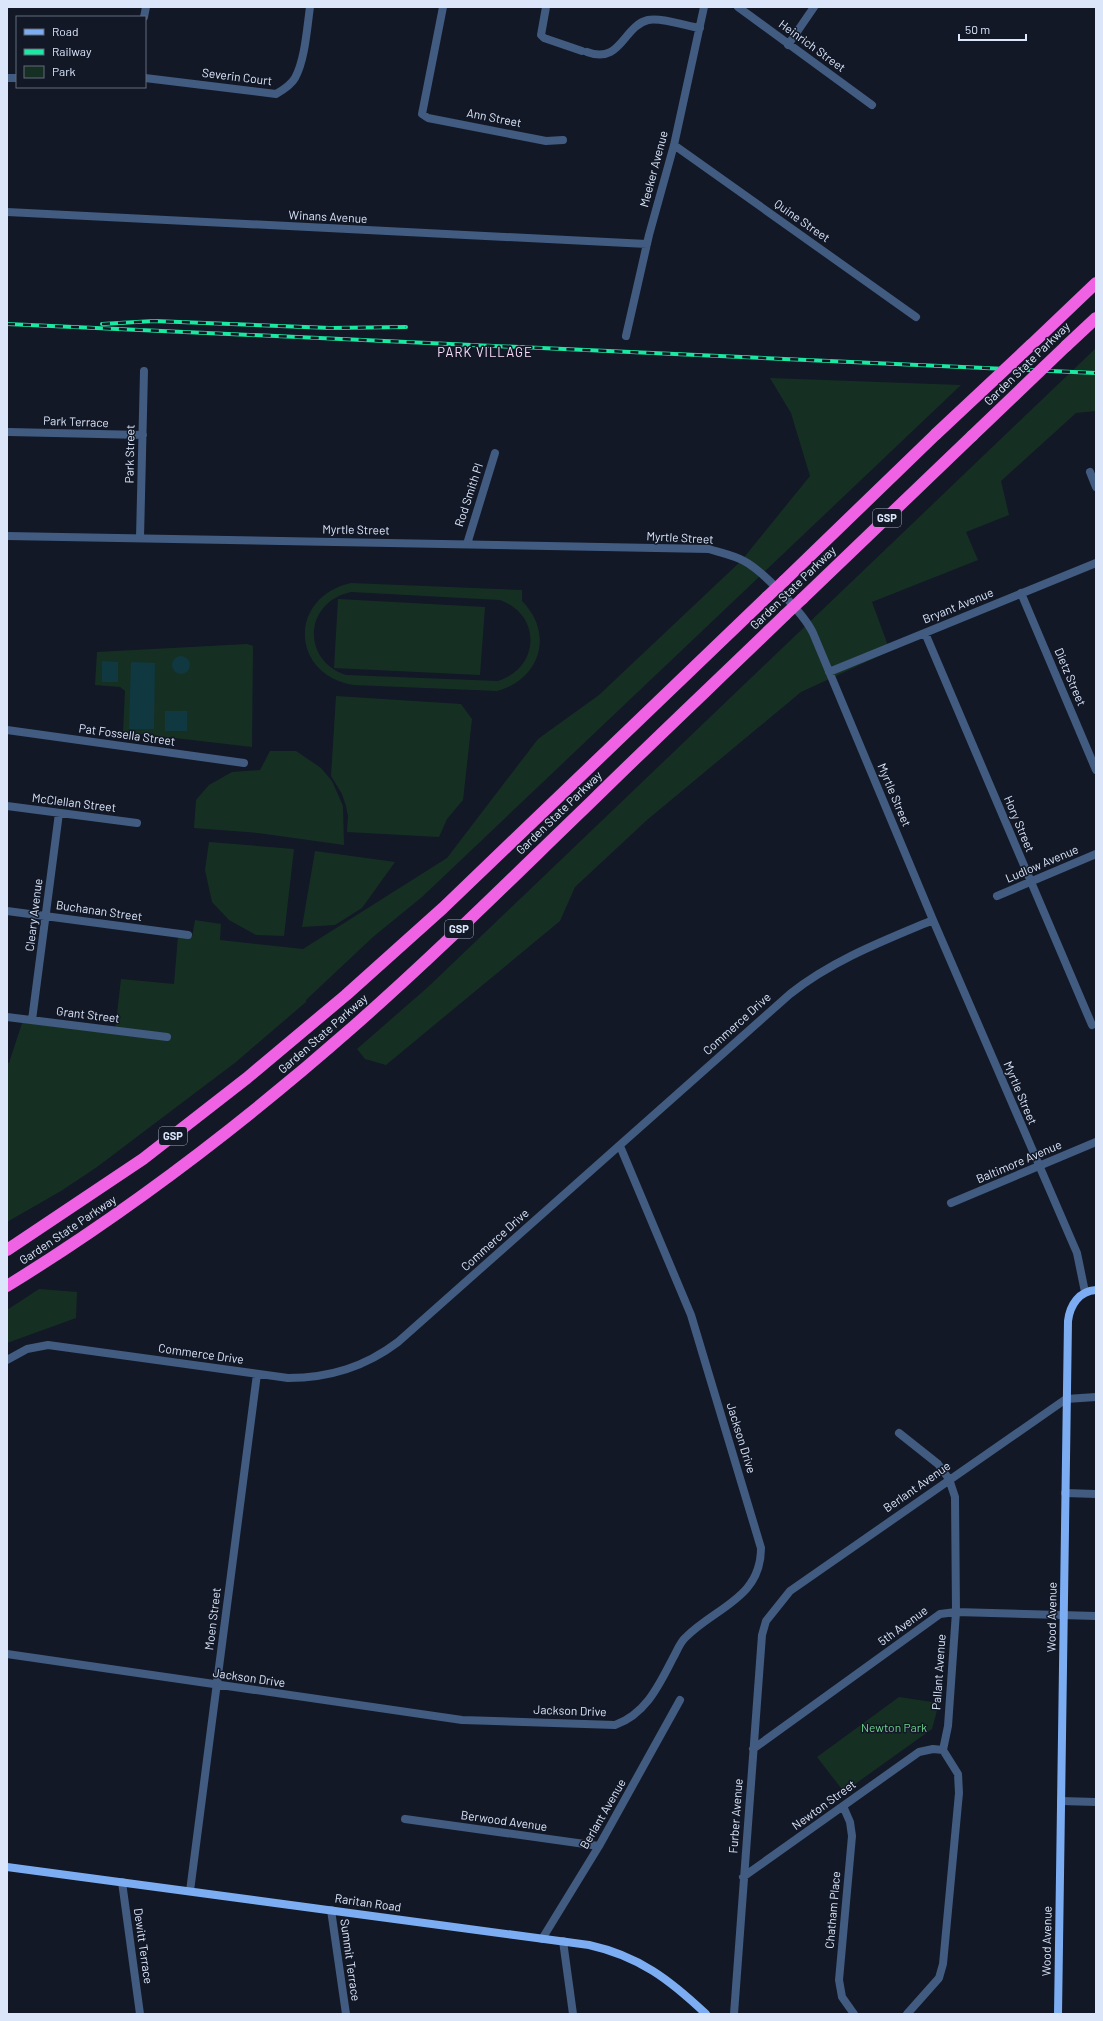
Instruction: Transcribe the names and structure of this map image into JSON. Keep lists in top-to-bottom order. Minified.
{"streets":{"highway":["Garden State Parkway","GSP"],"main road":["Wood Avenue","Raritan Road"],"street":["Heinrich Street","Severin Court","Ann Street","Meeker Avenue","Winans Avenue","Quine Street","Park Terrace","Park Street","Rod Smith Pl","Myrtle Street","Bryant Avenue","Dietz Street","Pat Fossella Street","McClellan Street","Hory Street","Ludlow Avenue","Buchanan Street","Cleary Avenue","Grant Street","Commerce Drive","Baltimore Avenue","Jackson Drive","Berlant Avenue","Moen Street","5th Avenue","Pallant Avenue","Newton Street","Furber Avenue","Berwood Avenue","Chatham Place","Dewitt Terrace","Summit Terrace"]},"crossings":[["Meeker Avenue","Winans Avenue"],["Meeker Avenue","Quine Street"],["Park Terrace","Park Street"],["Park Street","Myrtle Street"],["Rod Smith Pl","Myrtle Street"],["Myrtle Street","Bryant Avenue"],["Myrtle Street","Commerce Drive"],["Myrtle Street","Baltimore Avenue"],["Myrtle Street","Wood Avenue"],["Bryant Avenue","Dietz Street"],["Bryant Avenue","Hory Street"],["McClellan Street","Cleary Avenue"],["Hory Street","Ludlow Avenue"],["Buchanan Street","Cleary Avenue"],["Cleary Avenue","Grant Street"],["Commerce Drive","Jackson Drive"],["Commerce Drive","Moen Street"],["Jackson Drive","Moen Street"],["Berlant Avenue","Wood Avenue"],["Berlant Avenue","Pallant Avenue"],["Berlant Avenue","Furber Avenue"],["Berlant Avenue","Berwood Avenue"],["Berlant Avenue","Raritan Road"],["Wood Avenue","5th Avenue"],["Moen Street","Raritan Road"],["5th Avenue","Pallant Avenue"],["5th Avenue","Furber Avenue"],["Pallant Avenue","Newton Street"],["Newton Street","Furber Avenue"],["Newton Street","Chatham Place"],["Raritan Road","Dewitt Terrace"],["Raritan Road","Summit Terrace"]],"districts":["PARK VILLAGE"],"parks":["Newton Park"],"legend":["Road","Railway","Park"],"scale_bar":"50 m"}
